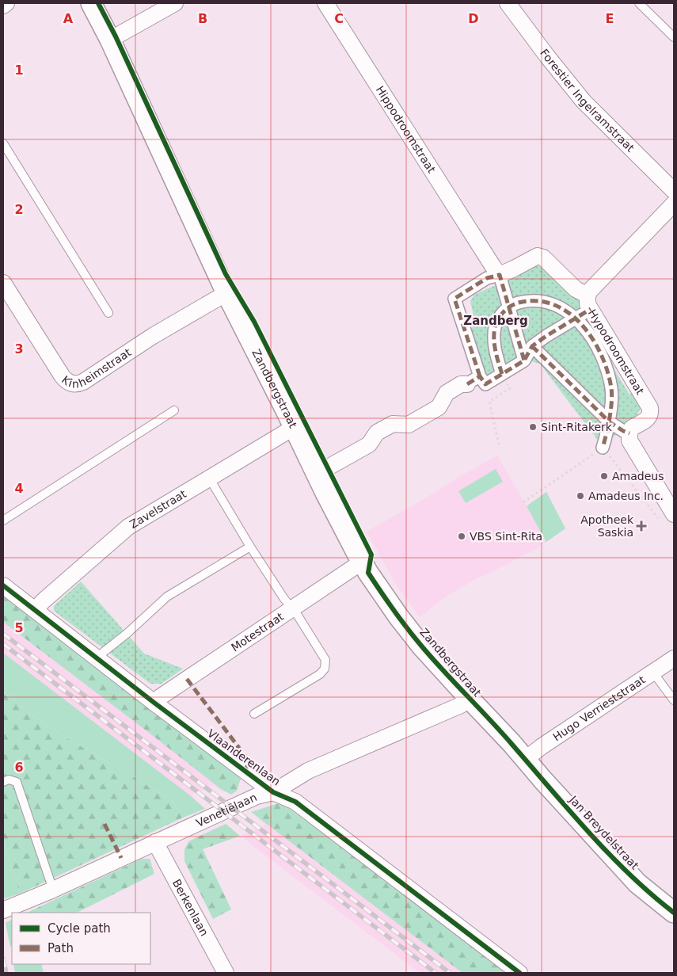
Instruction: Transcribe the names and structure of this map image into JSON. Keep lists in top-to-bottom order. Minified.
{"streets":{"street":["Forestier Ingelramstraat","Hippodroomstraat","Hypodroomstraat","Kinheimstraat","Zandbergstraat","Zavelstraat","Motestraat","Hugo Verrieststraat","Vlaanderenlaan","Venetiëlaan","Jan Breydelstraat","Berkenlaan"]},"crossings":[["Hippodroomstraat","Hypodroomstraat"],["Kinheimstraat","Zandbergstraat"],["Zandbergstraat","Zavelstraat"],["Zandbergstraat","Motestraat"],["Zandbergstraat","Hugo Verrieststraat"],["Zandbergstraat","Venetiëlaan"],["Zandbergstraat","Jan Breydelstraat"],["Zavelstraat","Vlaanderenlaan"],["Motestraat","Vlaanderenlaan"],["Hugo Verrieststraat","Jan Breydelstraat"],["Vlaanderenlaan","Venetiëlaan"],["Venetiëlaan","Berkenlaan"]],"districts":["Zandberg"],"places":{"other":["Sint-Ritakerk","Amadeus","Amadeus Inc.","VBS Sint-Rita"],"health":["Apotheek Saskia"]},"legend":["Cycle path","Path"],"grid":{"columns":["A","B","C","D","E"],"rows":["1","2","3","4","5","6"]}}
